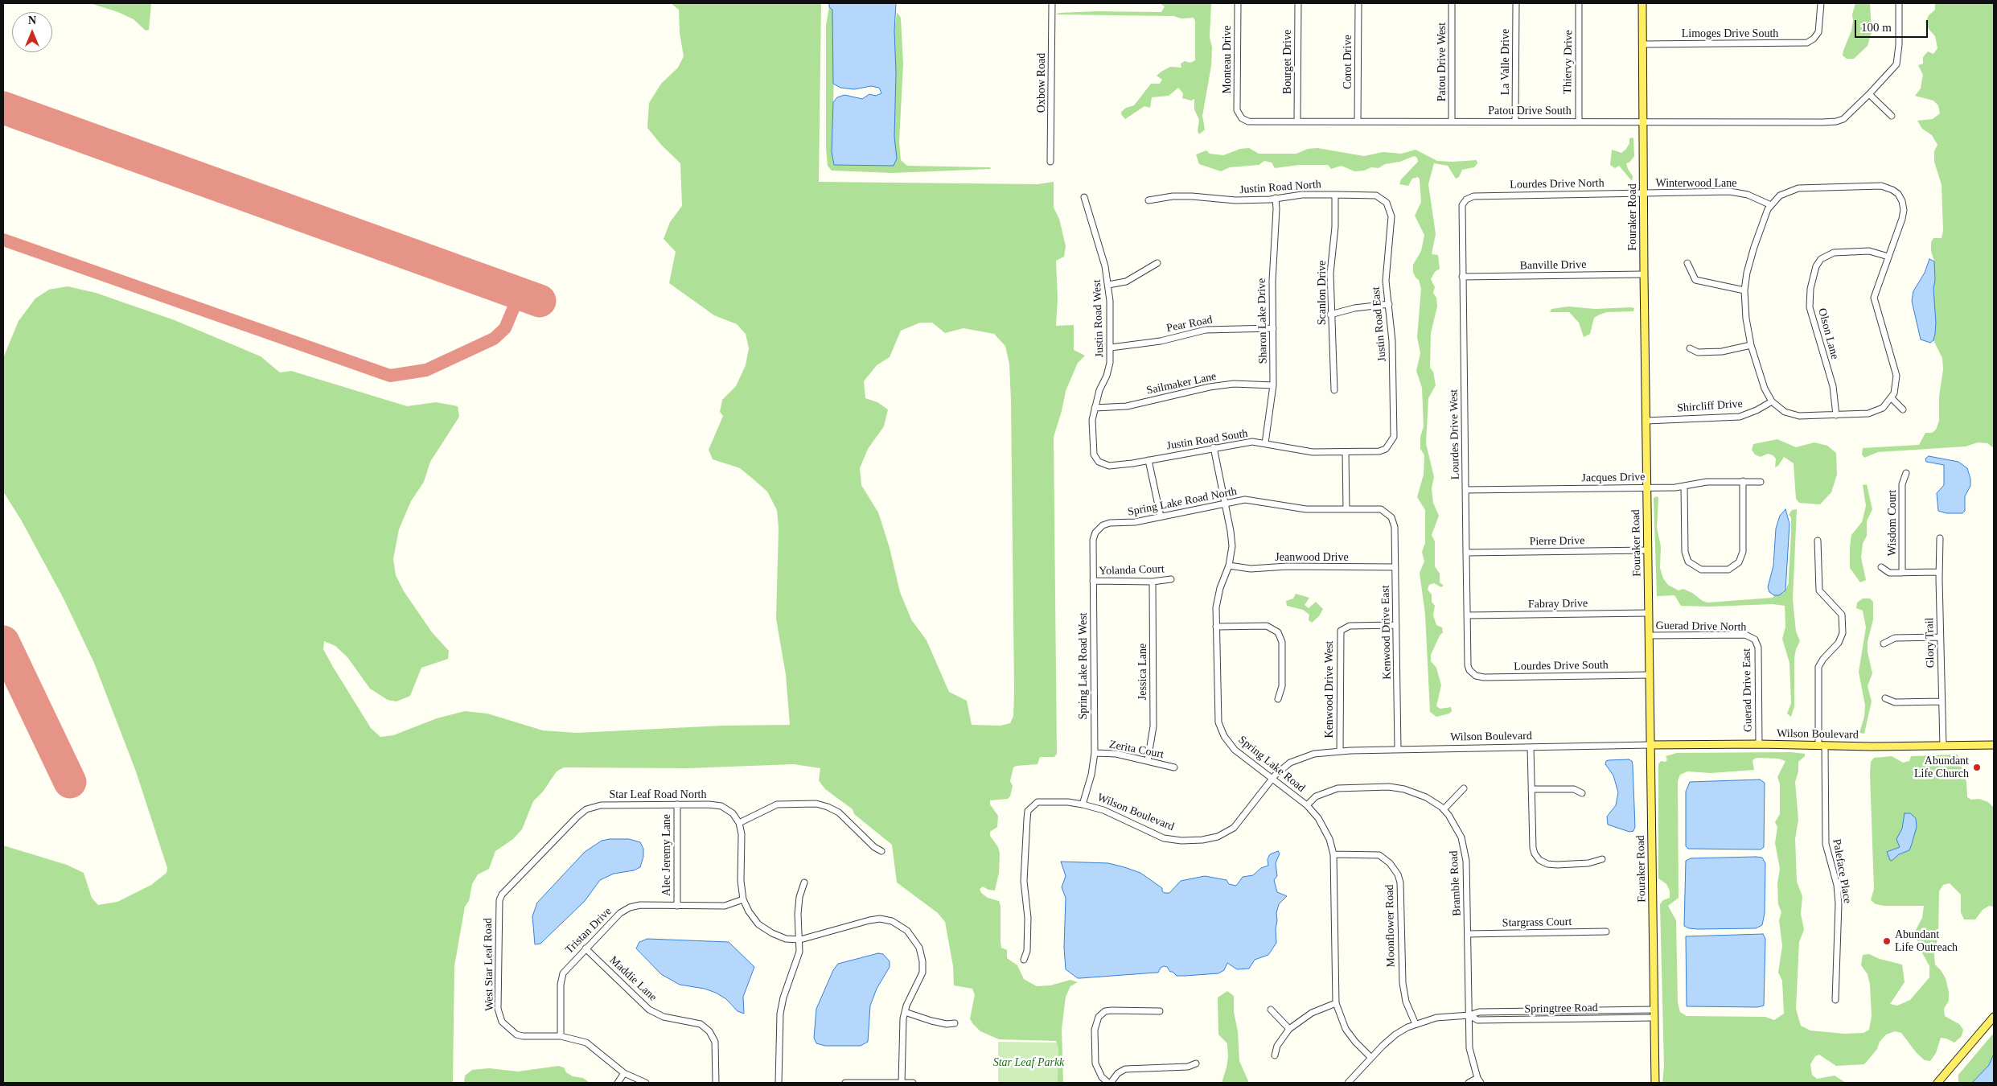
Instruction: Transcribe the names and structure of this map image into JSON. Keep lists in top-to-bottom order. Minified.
{"streets":{"main road":["Fouraker Road","Wilson Boulevard"],"street":["Limoges Drive South","Monteau Drive","Bourget Drive","Corot Drive","Patou Drive West","La Valle Drive","Thiervy Drive","Oxbow Road","Patou Drive South","Winterwood Lane","Lourdes Drive North","Justin Road North","Banville Drive","Scanlon Drive","Justin Road West","Sharon Lake Drive","Pear Road","Justin Road East","Olson Lane","Sailmaker Lane","Shircliff Drive","Lourdes Drive West","Justin Road South","Jacques Drive","Spring Lake Road North","Wisdom Court","Pierre Drive","Jeanwood Drive","Yolanda Court","Fabray Drive","Guerad Drive North","Kenwood Drive East","Glory Trail","Spring Lake Road West","Lourdes Drive South","Jessica Lane","Kenwood Drive West","Guerad Drive East","Zerita Court","Spring Lake Road","Star Leaf Road North","Alec Jeremy Lane","Paleface Place","Bramble Road","Stargrass Court","Moonflower Road","Tristan Drive","West Star Leaf Road","Maddie Lane","Springtree Road"]},"crossings":[["Limoges Drive South","Fouraker Road"],["Monteau Drive","Patou Drive South"],["Bourget Drive","Patou Drive South"],["Corot Drive","Patou Drive South"],["Patou Drive West","Patou Drive South"],["La Valle Drive","Patou Drive South"],["Thiervy Drive","Patou Drive South"],["Patou Drive South","Fouraker Road"],["Winterwood Lane","Lourdes Drive North"],["Winterwood Lane","Fouraker Road"],["Lourdes Drive North","Fouraker Road"],["Lourdes Drive North","Lourdes Drive West"],["Justin Road North","Scanlon Drive"],["Justin Road North","Sharon Lake Drive"],["Justin Road North","Justin Road East"],["Fouraker Road","Banville Drive"],["Fouraker Road","Shircliff Drive"],["Fouraker Road","Jacques Drive"],["Fouraker Road","Pierre Drive"],["Fouraker Road","Fabray Drive"],["Fouraker Road","Guerad Drive North"],["Fouraker Road","Lourdes Drive South"],["Fouraker Road","Wilson Boulevard"],["Fouraker Road","Springtree Road"],["Banville Drive","Lourdes Drive West"],["Justin Road West","Pear Road"],["Justin Road West","Sailmaker Lane"],["Justin Road West","Justin Road South"],["Sharon Lake Drive","Pear Road"],["Sharon Lake Drive","Sailmaker Lane"],["Sharon Lake Drive","Justin Road South"],["Justin Road East","Justin Road South"],["Lourdes Drive West","Jacques Drive"],["Lourdes Drive West","Pierre Drive"],["Lourdes Drive West","Fabray Drive"],["Lourdes Drive West","Lourdes Drive South"],["Justin Road South","Spring Lake Road"],["Spring Lake Road North","Kenwood Drive East"],["Spring Lake Road North","Spring Lake Road West"],["Spring Lake Road North","Spring Lake Road"],["Jeanwood Drive","Kenwood Drive East"],["Jeanwood Drive","Spring Lake Road"],["Yolanda Court","Spring Lake Road West"],["Yolanda Court","Jessica Lane"],["Guerad Drive North","Guerad Drive East"],["Kenwood Drive East","Kenwood Drive West"],["Kenwood Drive East","Wilson Boulevard"],["Glory Trail","Wilson Boulevard"],["Spring Lake Road West","Wilson Boulevard"],["Spring Lake Road West","Zerita Court"],["Jessica Lane","Zerita Court"],["Kenwood Drive West","Wilson Boulevard"],["Guerad Drive East","Wilson Boulevard"],["Wilson Boulevard","Spring Lake Road"],["Wilson Boulevard","Paleface Place"],["Spring Lake Road","Bramble Road"],["Spring Lake Road","Moonflower Road"],["Spring Lake Road","Springtree Road"],["Star Leaf Road North","Alec Jeremy Lane"],["Star Leaf Road North","West Star Leaf Road"],["Alec Jeremy Lane","Tristan Drive"],["Bramble Road","Stargrass Court"],["Bramble Road","Springtree Road"],["Moonflower Road","Springtree Road"],["Tristan Drive","West Star Leaf Road"],["Tristan Drive","Maddie Lane"]],"parks":["Star Leaf Parkk"],"places":["Abundant Life Church","Abundant Life Outreach"],"scale_bar":"100 m","north":"top"}
